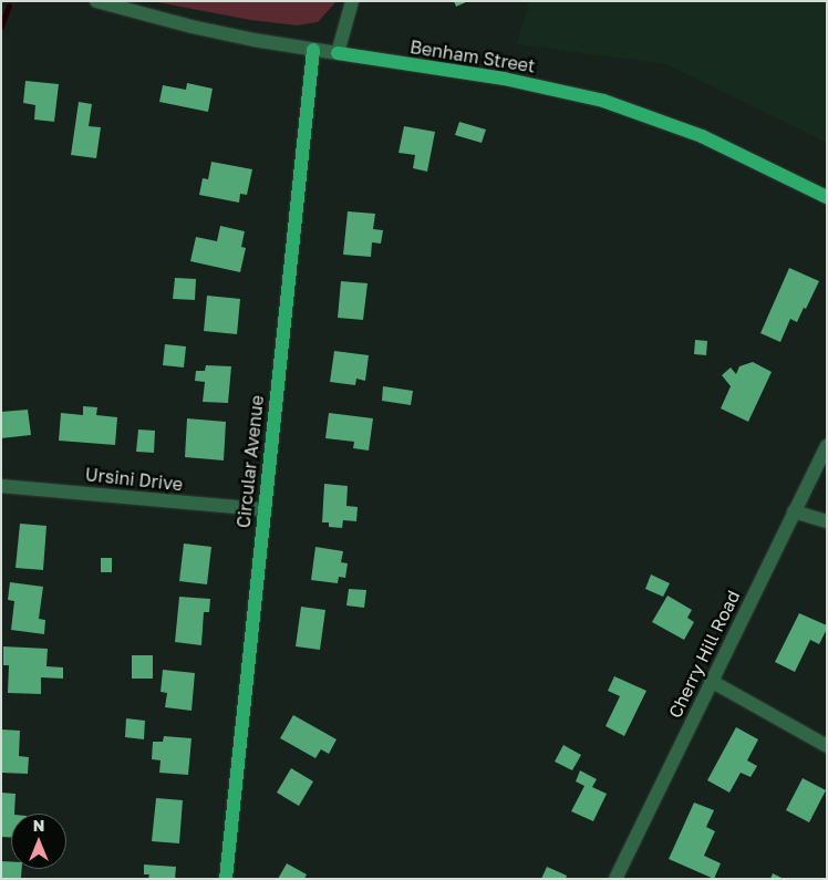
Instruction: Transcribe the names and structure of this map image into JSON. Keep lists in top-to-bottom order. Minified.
{"streets":{"main road":["Benham Street","Circular Avenue"],"street":["Ursini Drive","Cherry Hill Road"]},"crossings":[["Benham Street","Circular Avenue"],["Circular Avenue","Ursini Drive"]],"north":"top"}
